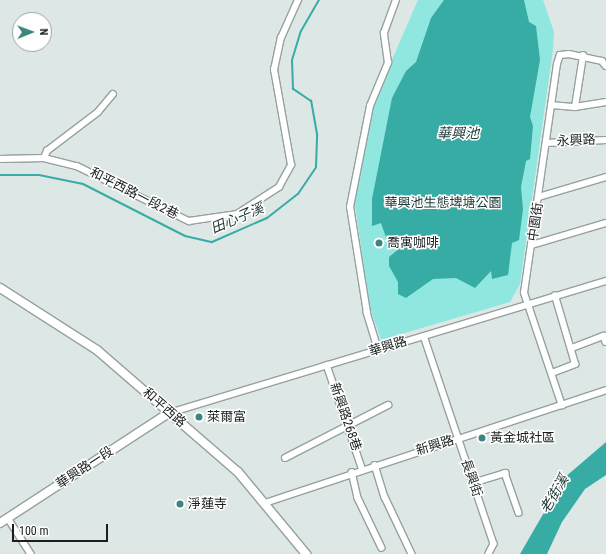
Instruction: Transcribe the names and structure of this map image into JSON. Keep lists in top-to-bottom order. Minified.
{"streets":{"street":["永興路","和平西路一段2巷","中園街","華興路","和平西路","新興路268巷","新興路","華興路一段","長興街"]},"crossings":[["永興路","中園街"],["中園街","華興路"],["華興路","和平西路"],["華興路","新興路268巷"],["華興路","華興路一段"],["華興路","長興街"],["和平西路","新興路"],["和平西路","華興路一段"],["新興路268巷","新興路"],["新興路","長興街"]],"water":["華興池","田心子溪","老街溪"],"parks":["華興池生態埤塘公園"],"places":["喬寓咖啡","萊爾富","黃金城社區","淨蓮寺"],"scale_bar":"100 m","north":"right"}
